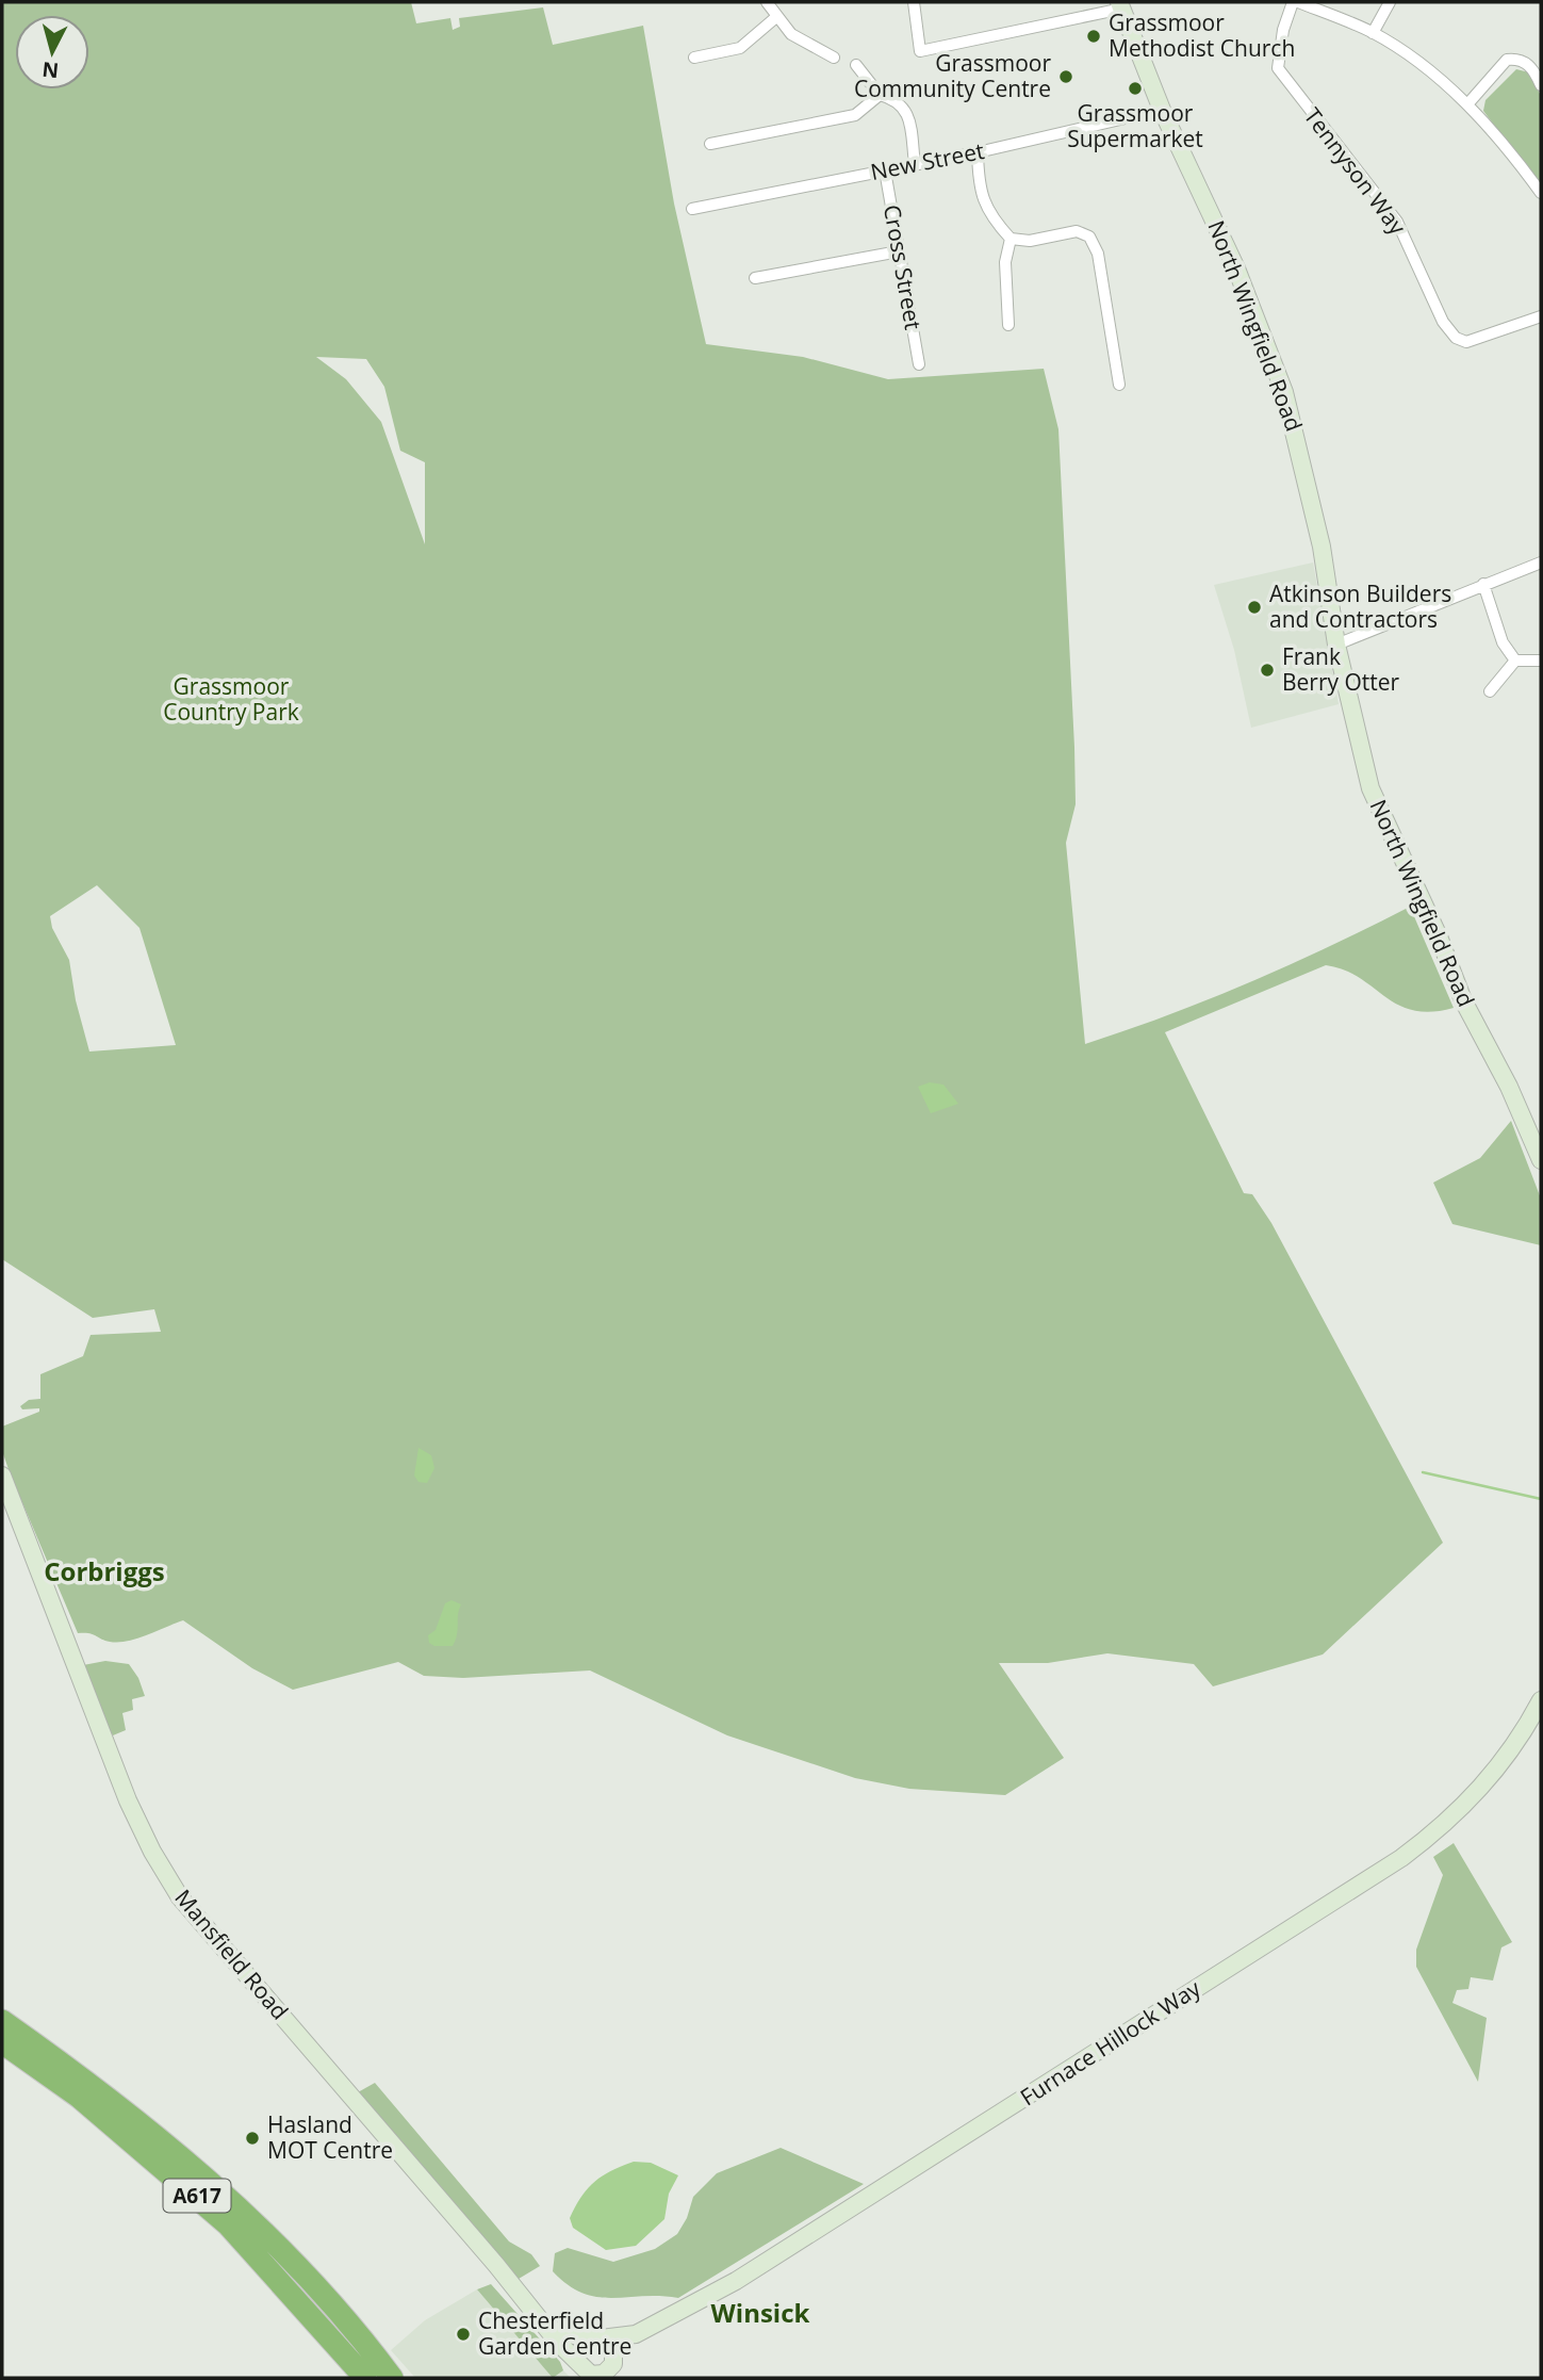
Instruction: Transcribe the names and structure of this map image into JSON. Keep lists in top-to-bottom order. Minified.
{"streets":{"highway":["A617"],"main road":["North Wingfield Road","Mansfield Road","Furnace Hillock Way"],"street":["New Street","Tennyson Way","Cross Street"]},"crossings":[["New Street","Cross Street"],["New Street","North Wingfield Road"],["Mansfield Road","Furnace Hillock Way"]],"districts":["Corbriggs","Winsick"],"parks":["Grassmoor Country Park"],"places":["Grassmoor Methodist Church","Grassmoor Community Centre","Grassmoor Supermarket","Atkinson Builders and Contractors","Frank Berry Otter","Hasland MOT Centre","Chesterfield Garden Centre"],"north":"bottom"}
